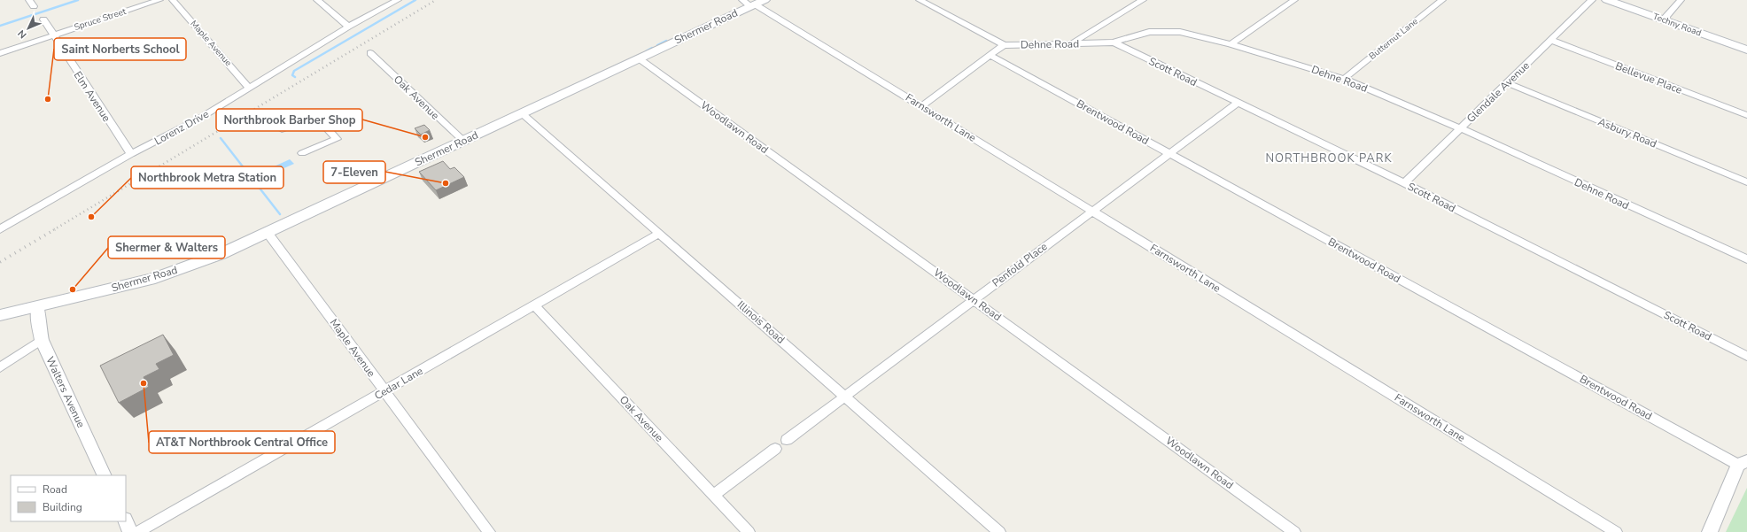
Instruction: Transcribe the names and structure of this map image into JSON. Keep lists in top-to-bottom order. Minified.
{"streets":{"main road":["Techny Road","Shermer Road"],"street":["Spruce Street","Butternut Lane","Maple Avenue","Dehne Road","Scott Road","Bellevue Place","Glendale Avenue","Elm Avenue","Oak Avenue","Farnsworth Lane","Brentwood Road","Lorenz Drive","Woodlawn Road","Asbury Road","Penfold Place","Illinois Road","Cedar Lane","Walters Avenue"]},"crossings":[["Spruce Street","Elm Avenue"],["Shermer Road","Maple Avenue"],["Shermer Road","Oak Avenue"],["Shermer Road","Farnsworth Lane"],["Shermer Road","Woodlawn Road"],["Shermer Road","Illinois Road"],["Shermer Road","Walters Avenue"],["Butternut Lane","Dehne Road"],["Maple Avenue","Lorenz Drive"],["Maple Avenue","Cedar Lane"],["Dehne Road","Scott Road"],["Dehne Road","Glendale Avenue"],["Scott Road","Glendale Avenue"],["Scott Road","Penfold Place"],["Bellevue Place","Glendale Avenue"],["Glendale Avenue","Asbury Road"],["Elm Avenue","Lorenz Drive"],["Oak Avenue","Cedar Lane"],["Farnsworth Lane","Penfold Place"],["Brentwood Road","Penfold Place"],["Woodlawn Road","Penfold Place"],["Penfold Place","Illinois Road"],["Illinois Road","Cedar Lane"]],"districts":["NORTHBROOK PARK"],"places":["Saint Norberts School","Northbrook Barber Shop","7-Eleven","Northbrook Metra Station","Shermer & Walters","AT&T Northbrook Central Office"],"legend":["Road","Building"],"north":"bottom left"}
